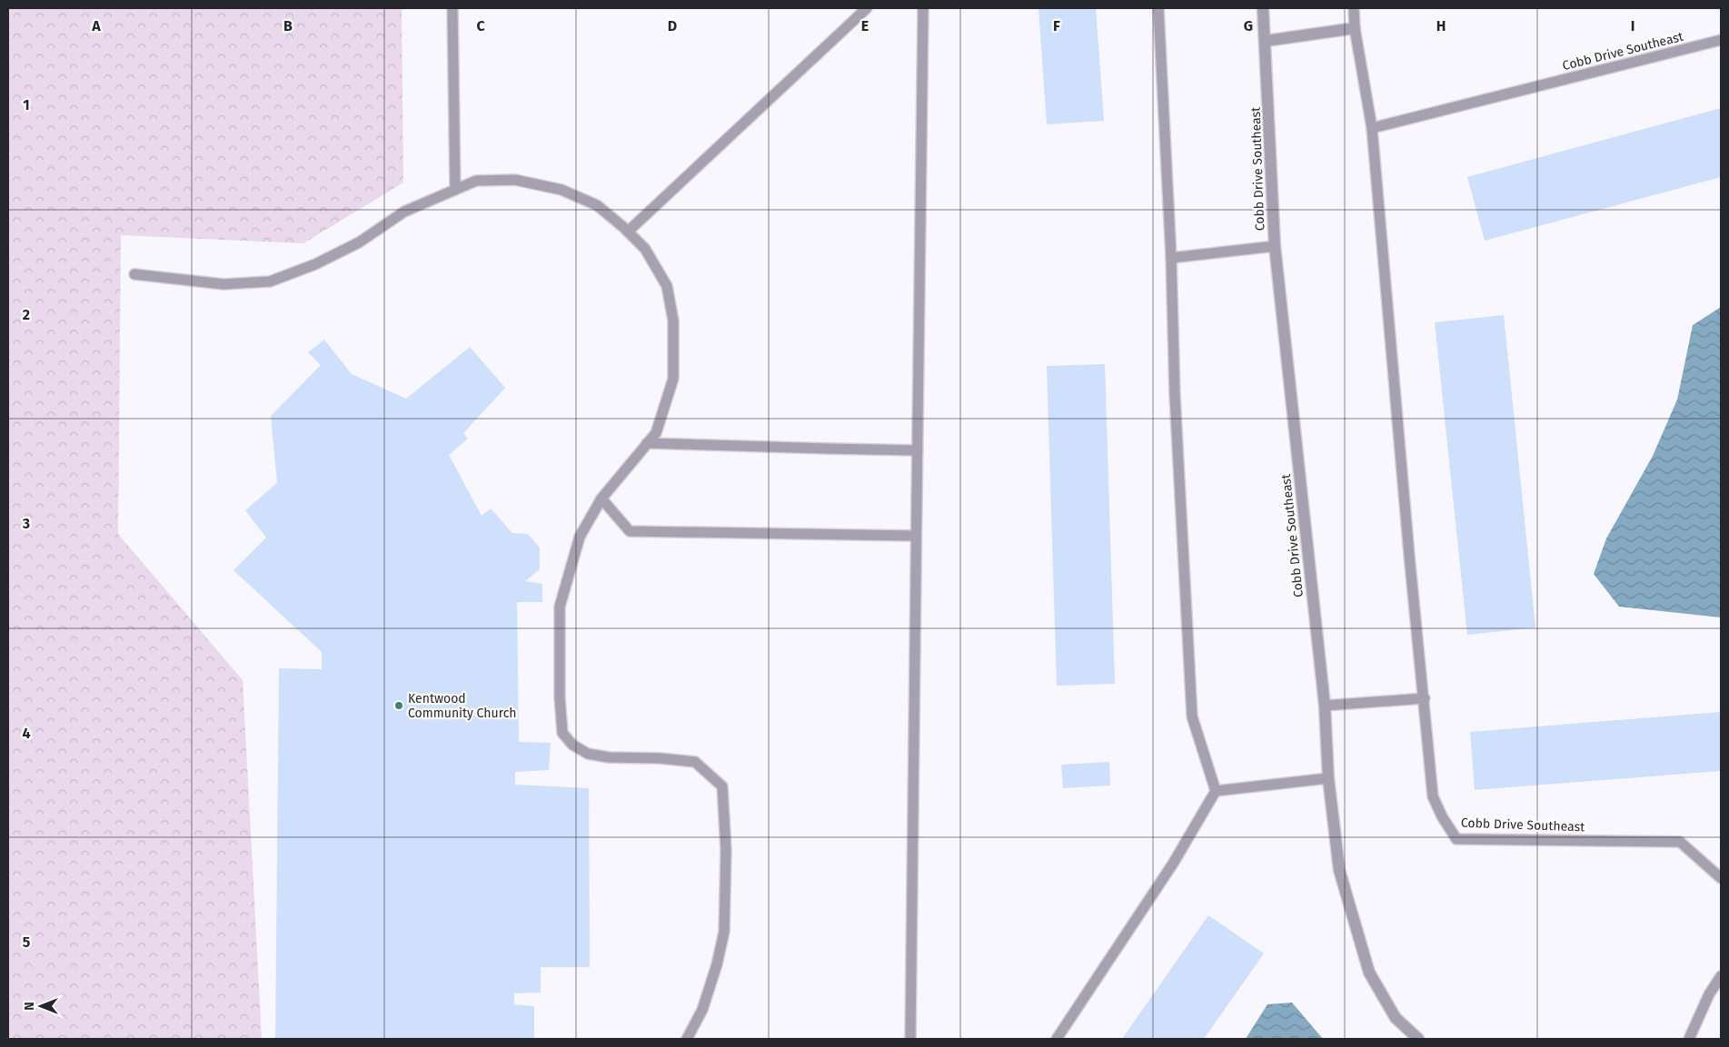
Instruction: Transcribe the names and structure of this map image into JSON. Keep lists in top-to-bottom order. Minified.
{"streets":{"street":["Cobb Drive Southeast"]},"places":["Kentwood Community Church"],"north":"left","grid":{"columns":["A","B","C","D","E","F","G","H","I"],"rows":["1","2","3","4","5"]}}
